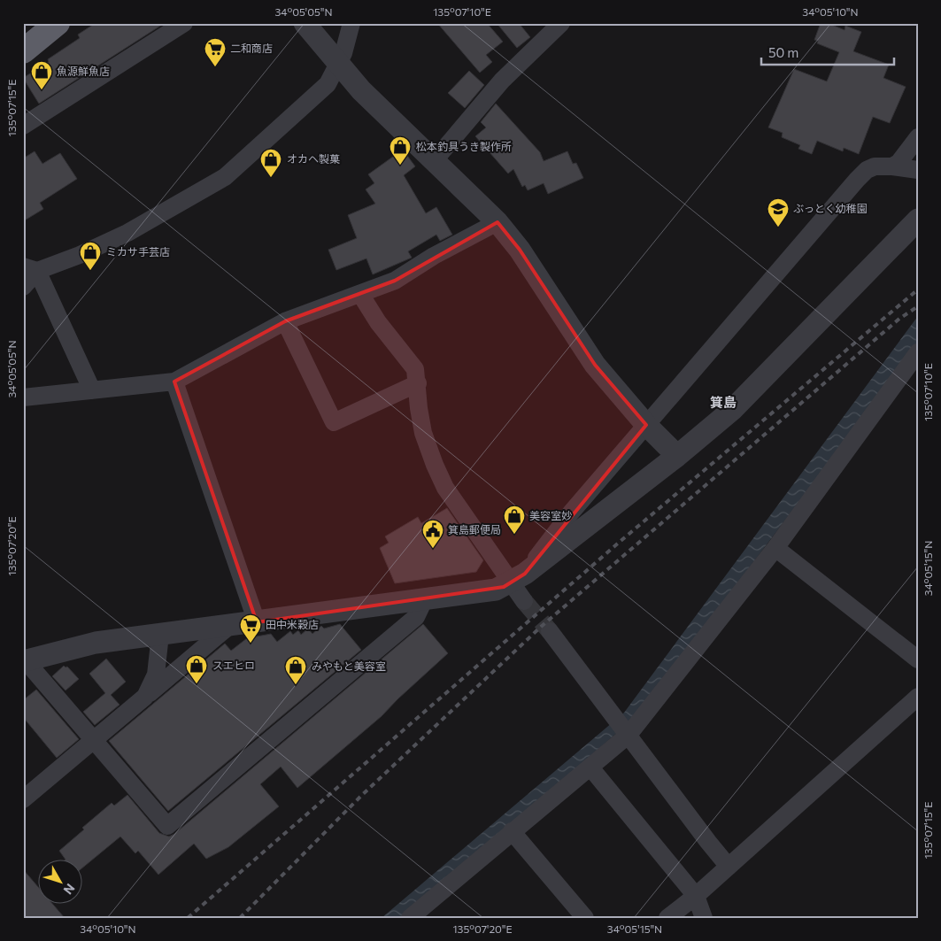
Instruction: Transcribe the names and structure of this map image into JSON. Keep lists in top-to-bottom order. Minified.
{"districts":["箕島"],"places":{"supermarket":["二和商店","田中米穀店"],"shop":["魚源鮮魚店","松本釣具うき製作所","オカヘ製菓","ミカサ手芸店","美容室妙","スエヒロ","みやもと美容室"],"school or university":["ぶっとく幼稚園"],"public building":["箕島郵便局"]},"scale_bar":"50 m","north":"bottom right","coordinates":["34°05'05\"N","135°07'10\"E","34°05'10\"N","135°07'15\"E","135°07'20\"E","34°05'15\"N"]}
